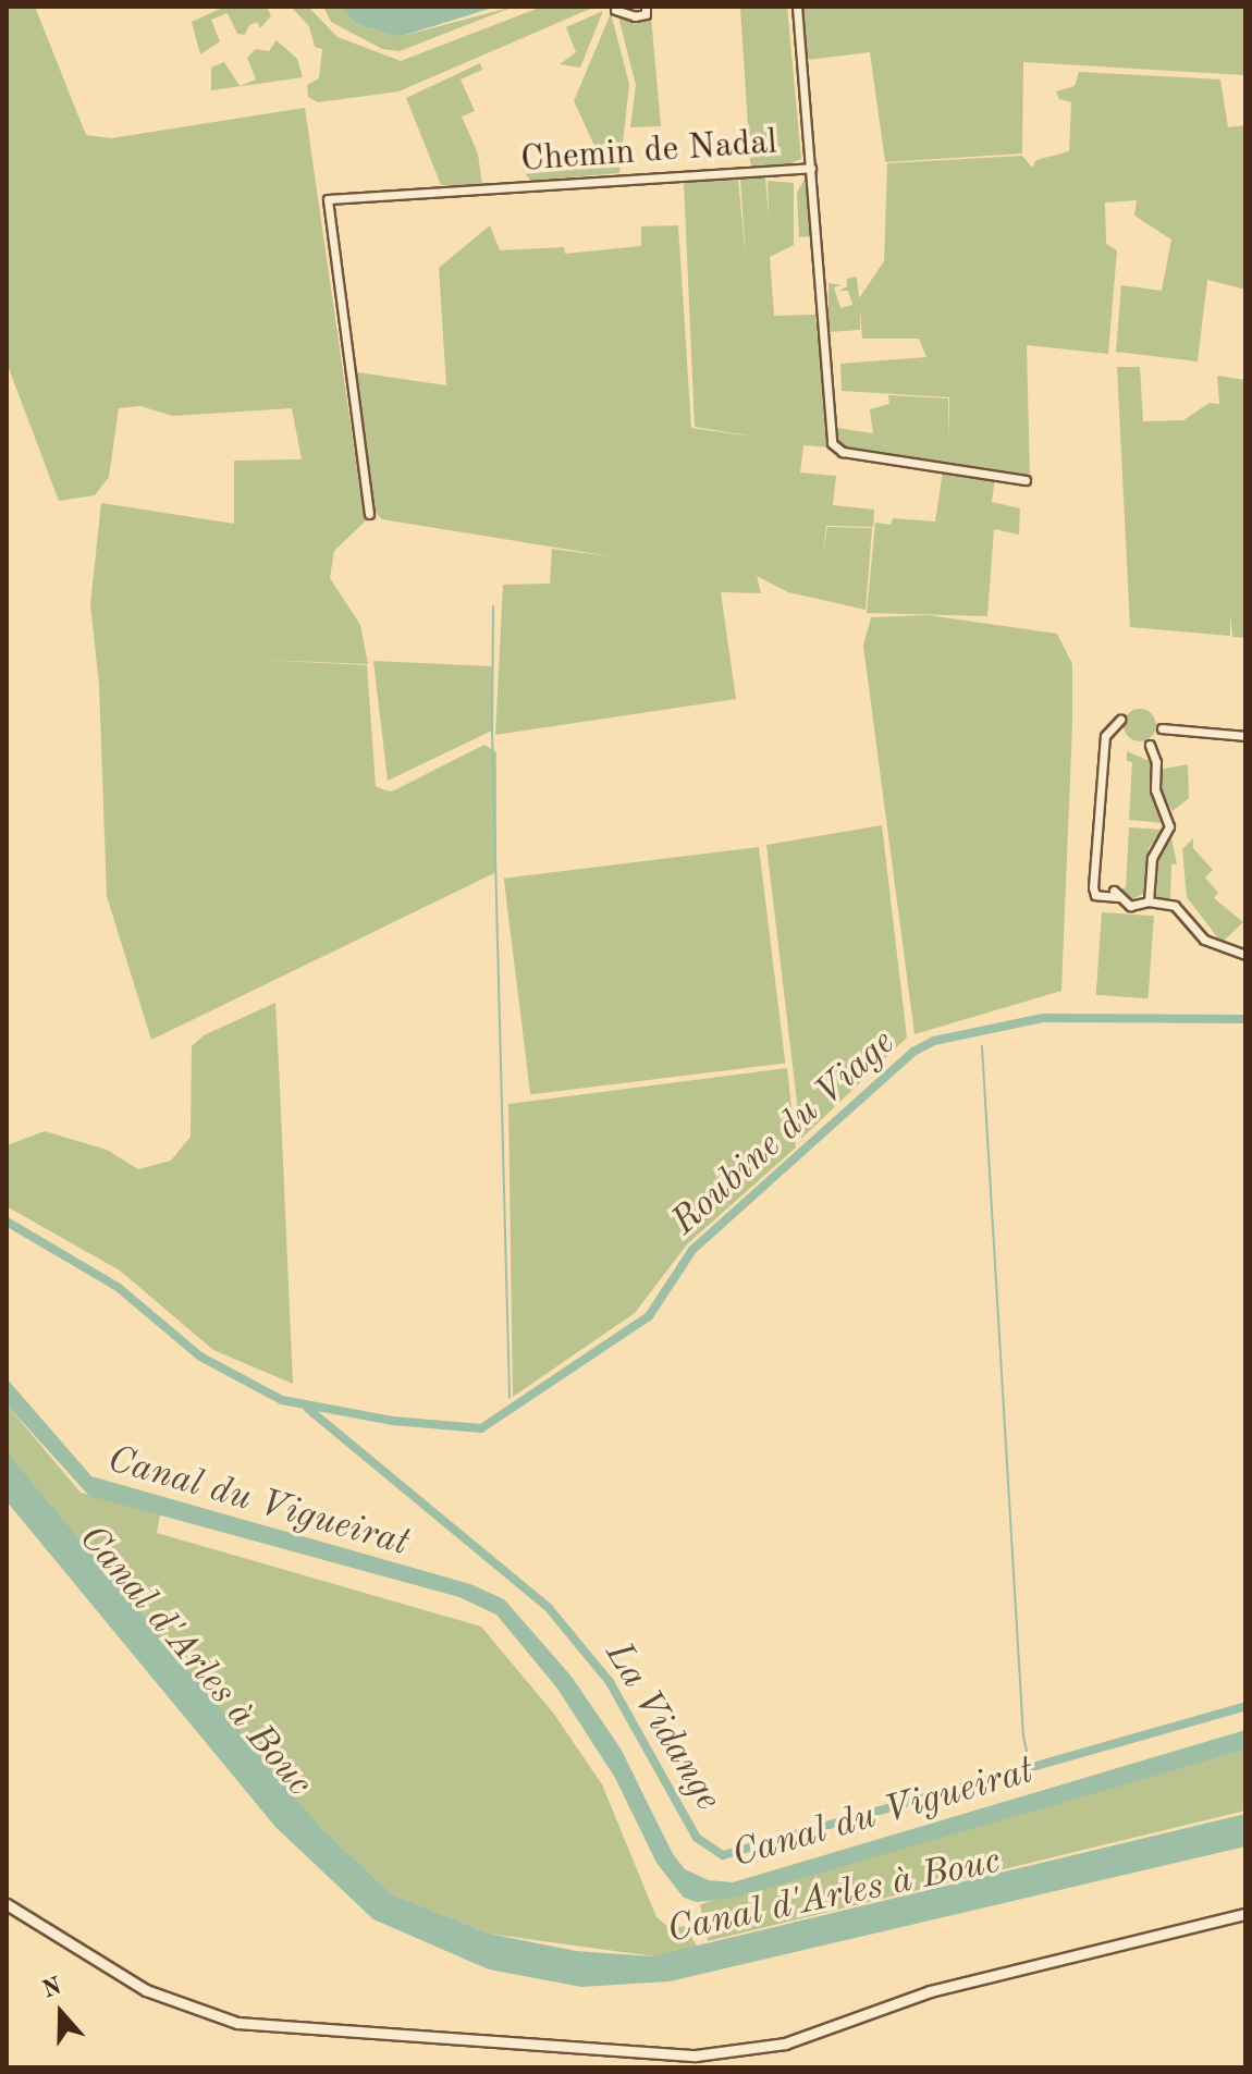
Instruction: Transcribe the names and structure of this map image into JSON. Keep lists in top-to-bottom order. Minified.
{"streets":{"street":["Chemin de Nadal"]},"water":["Roubine du Viage","Canal du Vigueirat","Canal d'Arles à Bouc","La Vidange"],"north":"top"}
